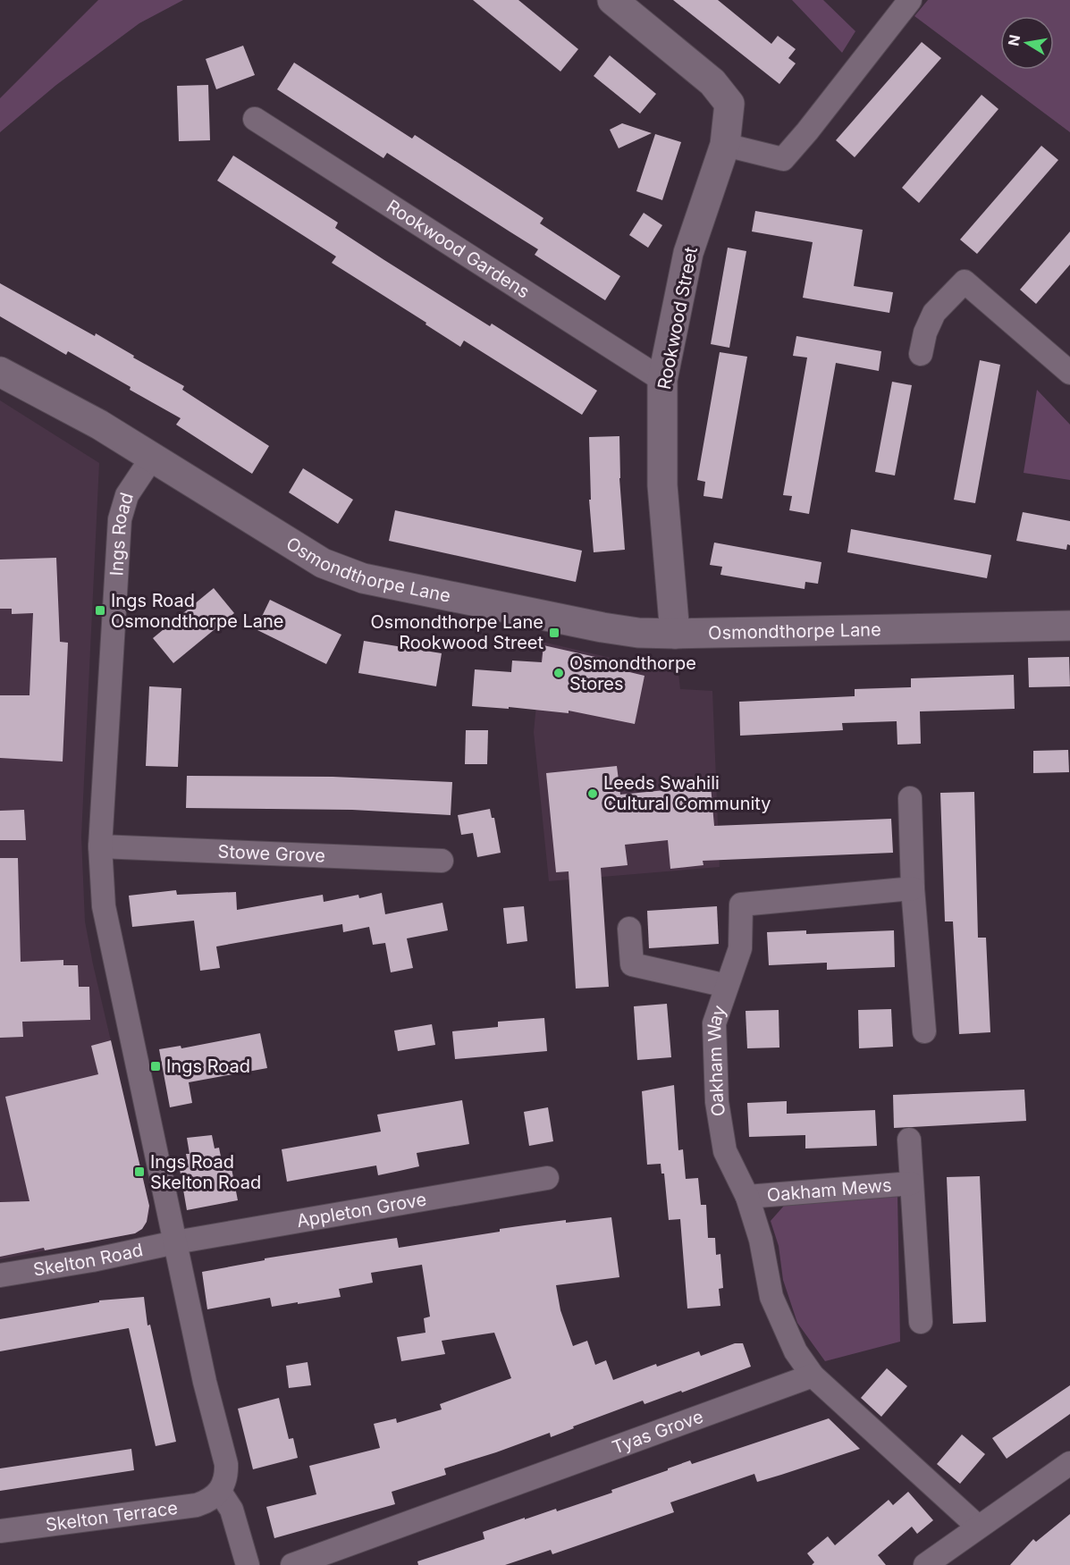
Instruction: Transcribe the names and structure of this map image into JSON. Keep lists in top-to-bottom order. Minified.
{"streets":{"street":["Rookwood Gardens","Rookwood Street","Ings Road","Osmondthorpe Lane","Stowe Grove","Oakham Way","Oakham Mews","Appleton Grove","Skelton Road","Tyas Grove","Skelton Terrace"]},"crossings":[["Rookwood Gardens","Rookwood Street"],["Rookwood Street","Osmondthorpe Lane"],["Ings Road","Osmondthorpe Lane"],["Ings Road","Stowe Grove"],["Ings Road","Appleton Grove"],["Ings Road","Skelton Road"],["Ings Road","Skelton Terrace"],["Oakham Way","Oakham Mews"],["Oakham Way","Tyas Grove"],["Appleton Grove","Skelton Road"]],"places":{"transit":["Ings Road Osmondthorpe Lane","Osmondthorpe Lane Rookwood Street","Ings Road","Ings Road Skelton Road"],"other":["Osmondthorpe Stores","Leeds Swahili Cultural Community"]},"north":"left"}
